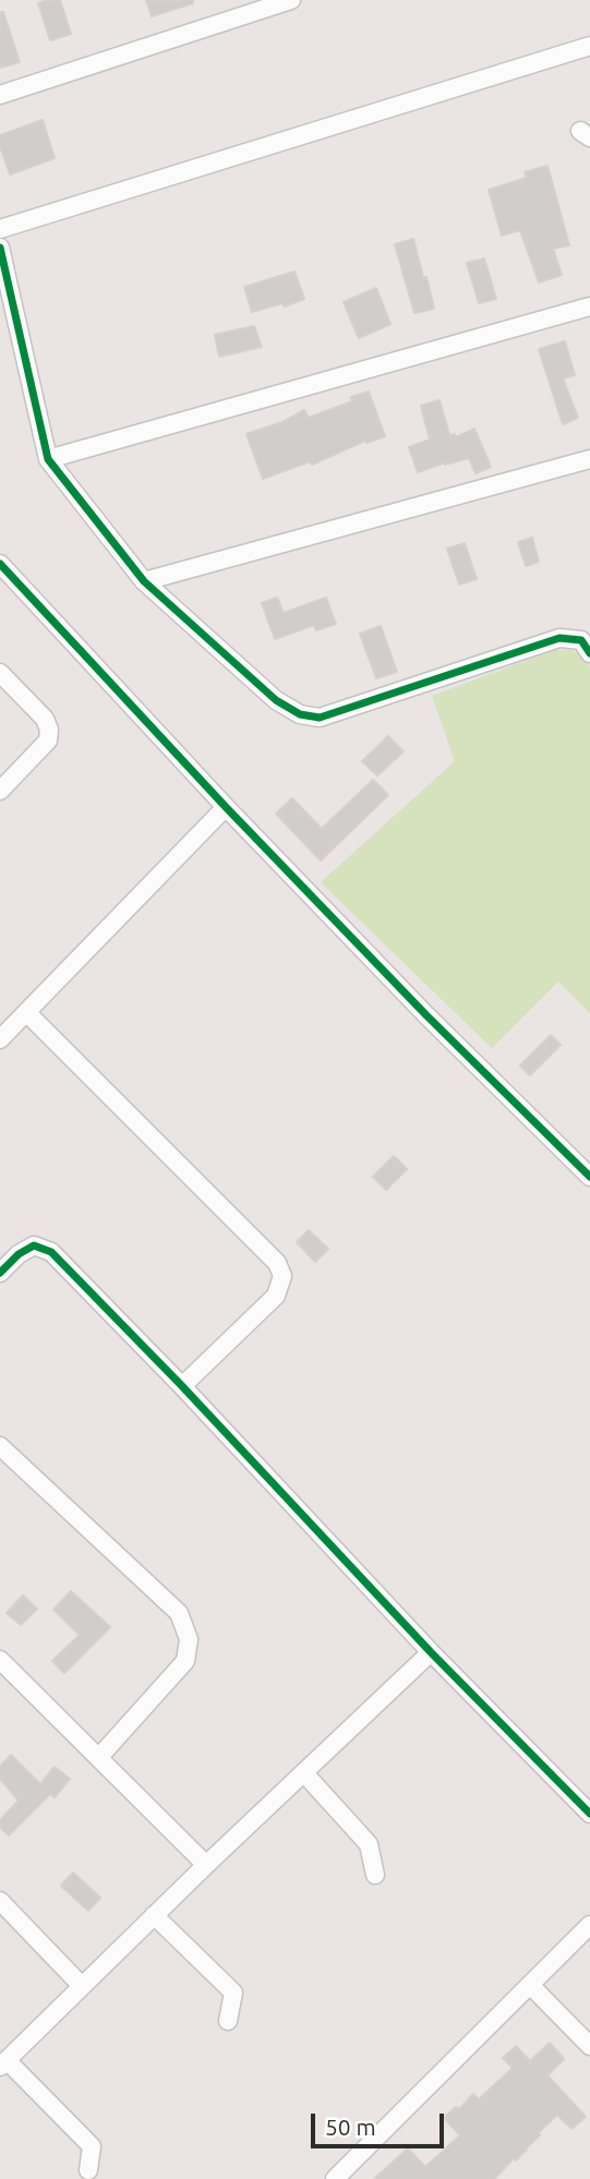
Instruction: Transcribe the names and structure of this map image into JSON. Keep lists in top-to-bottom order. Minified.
{"scale_bar":"50 m"}
